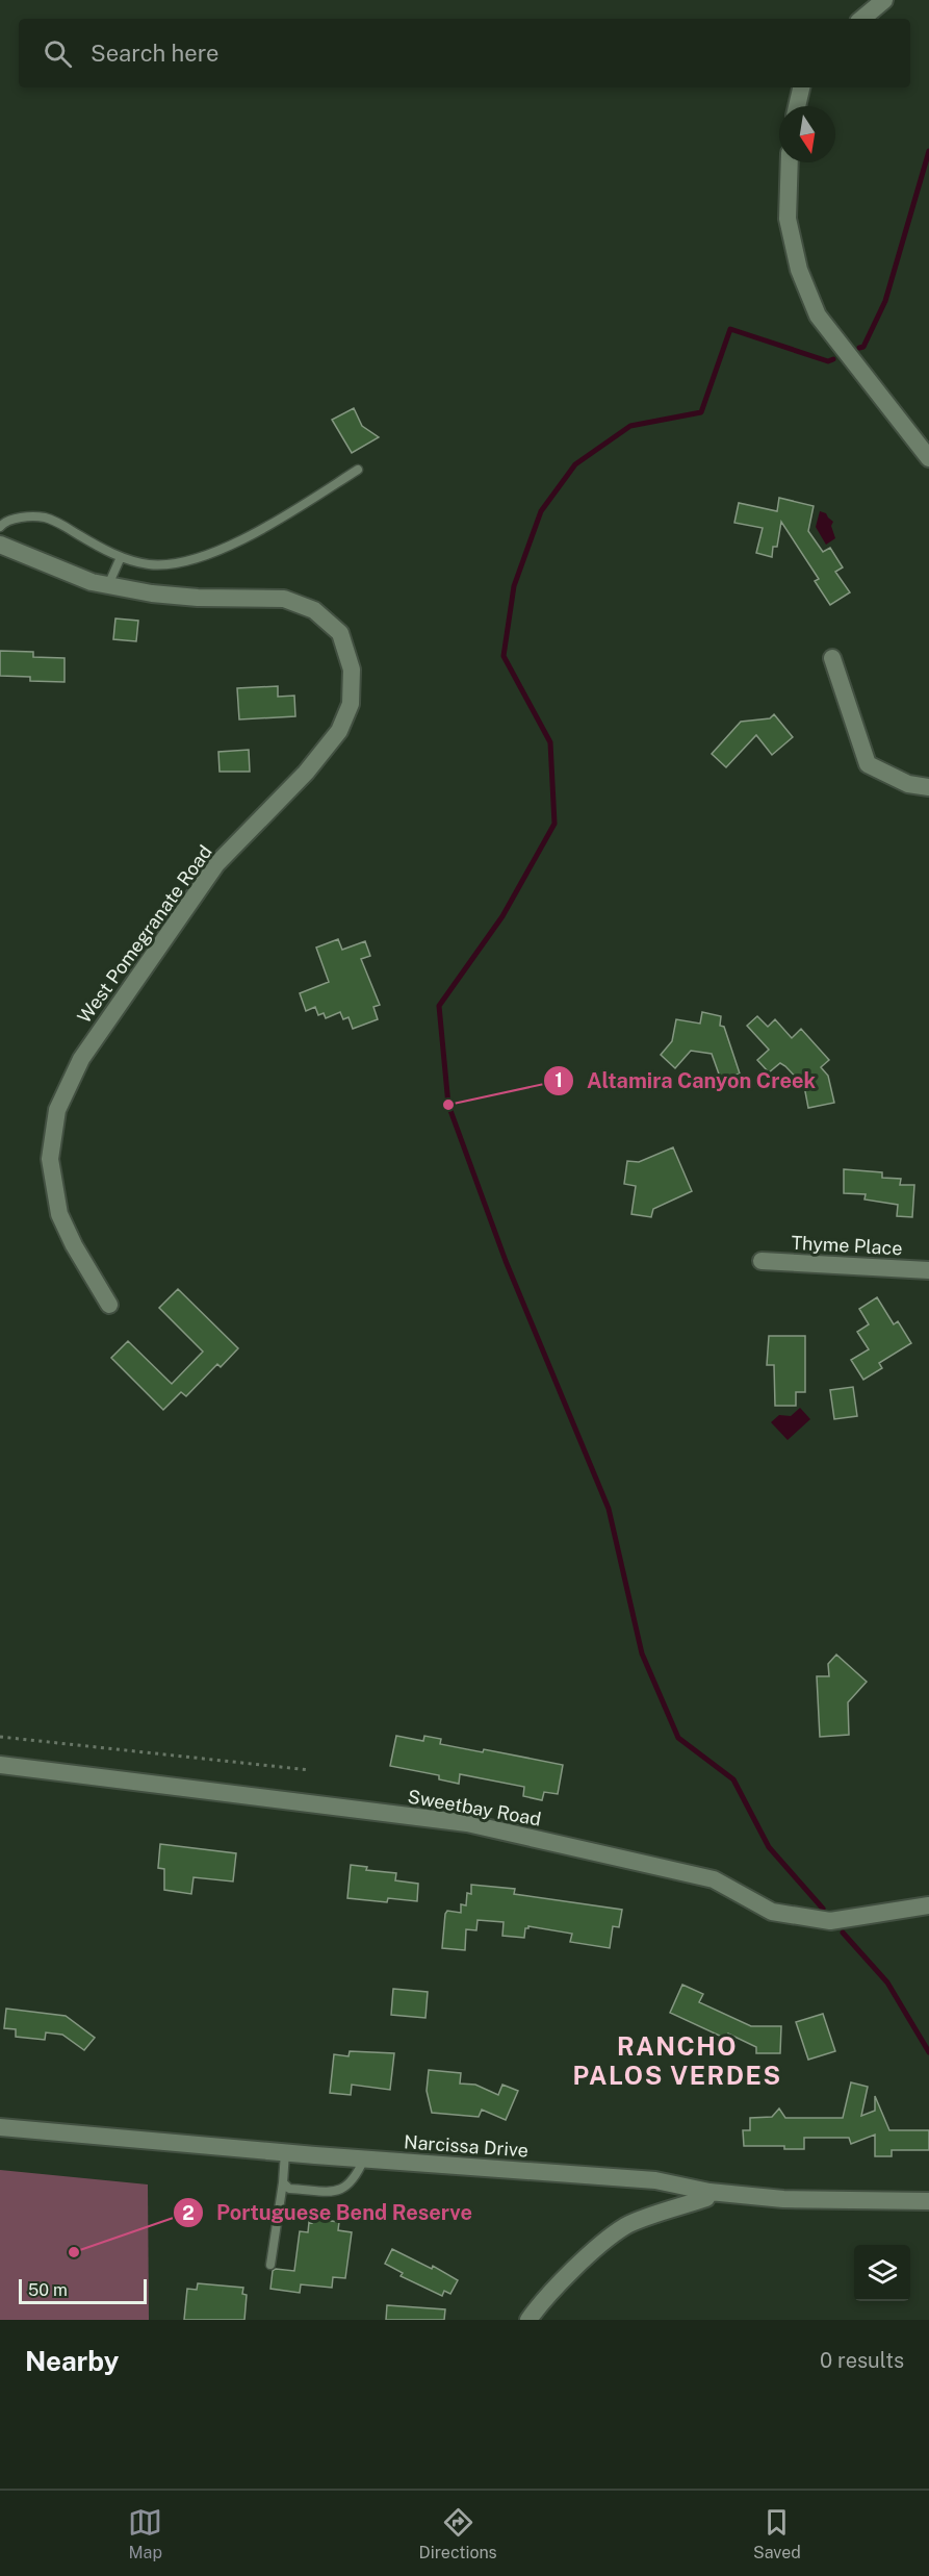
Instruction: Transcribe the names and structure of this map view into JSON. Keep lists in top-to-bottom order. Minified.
{"streets":{"street":["West Pomegranate Road","Thyme Place","Sweetbay Road","Narcissa Drive"]},"districts":["RANCHO PALOS VERDES"],"places":["Altamira Canyon Creek","Portuguese Bend Reserve"],"scale_bar":"50 m","north":"bottom","page":{"search":"Search here","scale":"50 m","heading":["Nearby","0 results"],"nav":["Map","Directions","Saved"]}}
